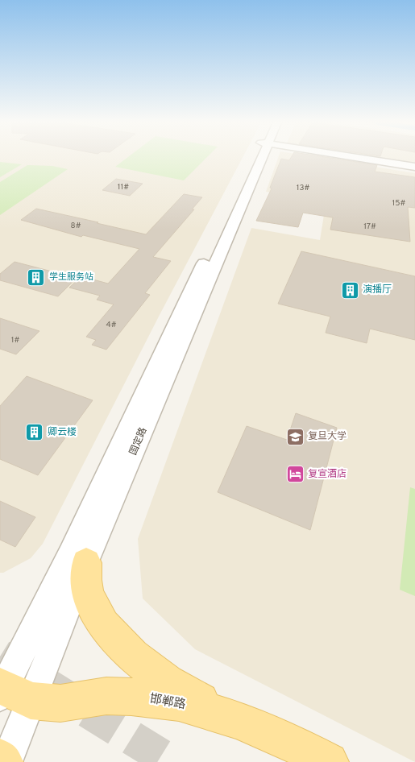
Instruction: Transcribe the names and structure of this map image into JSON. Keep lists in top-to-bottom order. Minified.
{"streets":{"main road":["邯郸路"],"street":["国定路"]},"crossings":[["国定路","邯郸路"]],"places":{"building":["学生服务站","演播厅","卿云楼"],"school or university":["复旦大学"],"hotel":["复宣酒店"]},"house_numbers":["11#","13#","15#","8#","17#","4#","1#"]}
